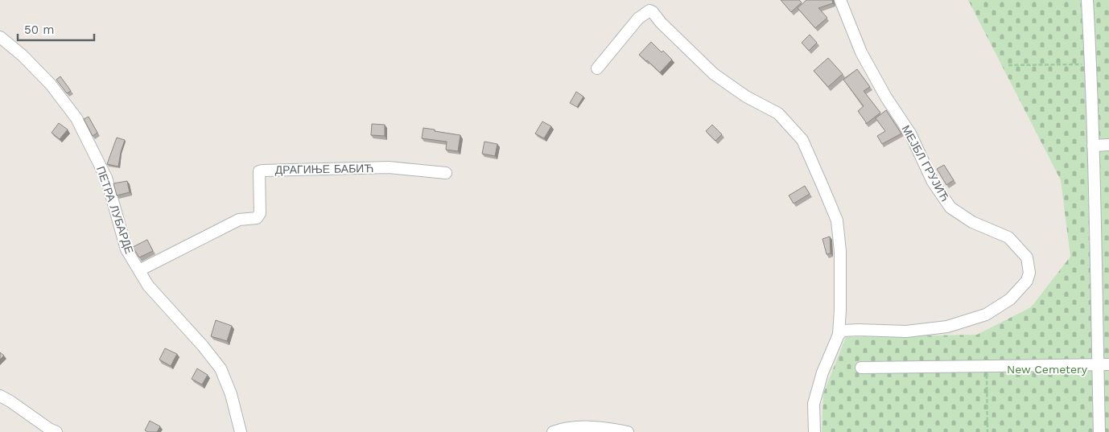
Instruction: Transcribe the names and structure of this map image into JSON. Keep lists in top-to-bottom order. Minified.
{"streets":{"street":["МЕЈБЛ ГРУЈИЋ","ДРАГИЊЕ БАБИЋ","ПЕТРА ЛУБАРДЕ"]},"crossings":[["ДРАГИЊЕ БАБИЋ","ПЕТРА ЛУБАРДЕ"]],"parks":["New Cemetery"],"scale_bar":"50 m"}
